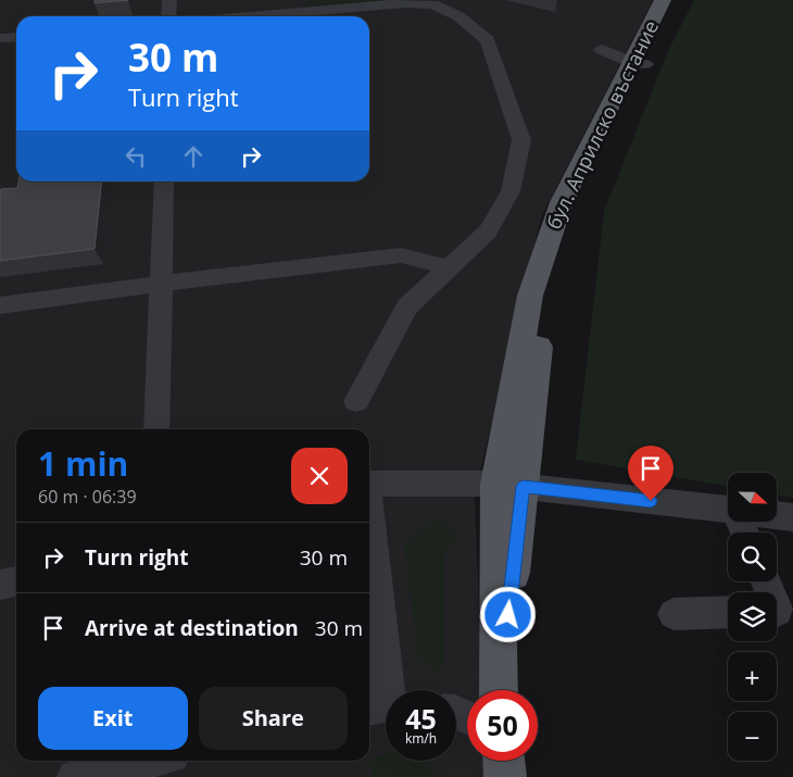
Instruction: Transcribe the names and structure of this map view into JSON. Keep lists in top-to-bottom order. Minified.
{"streets":{"main road":["бул. Априлско въстание"]},"north":"right","page":{"turn":["30 m","Turn right"],"heading":["1 min","60 m · 06:39"],"map_buttons":["+","−"],"list":[{"name":"Turn right","value":"30 m"},{"name":"Arrive at destination","value":"30 m"}],"buttons":["Exit","Share"],"speed":"45 km/h","limit":"50"}}
